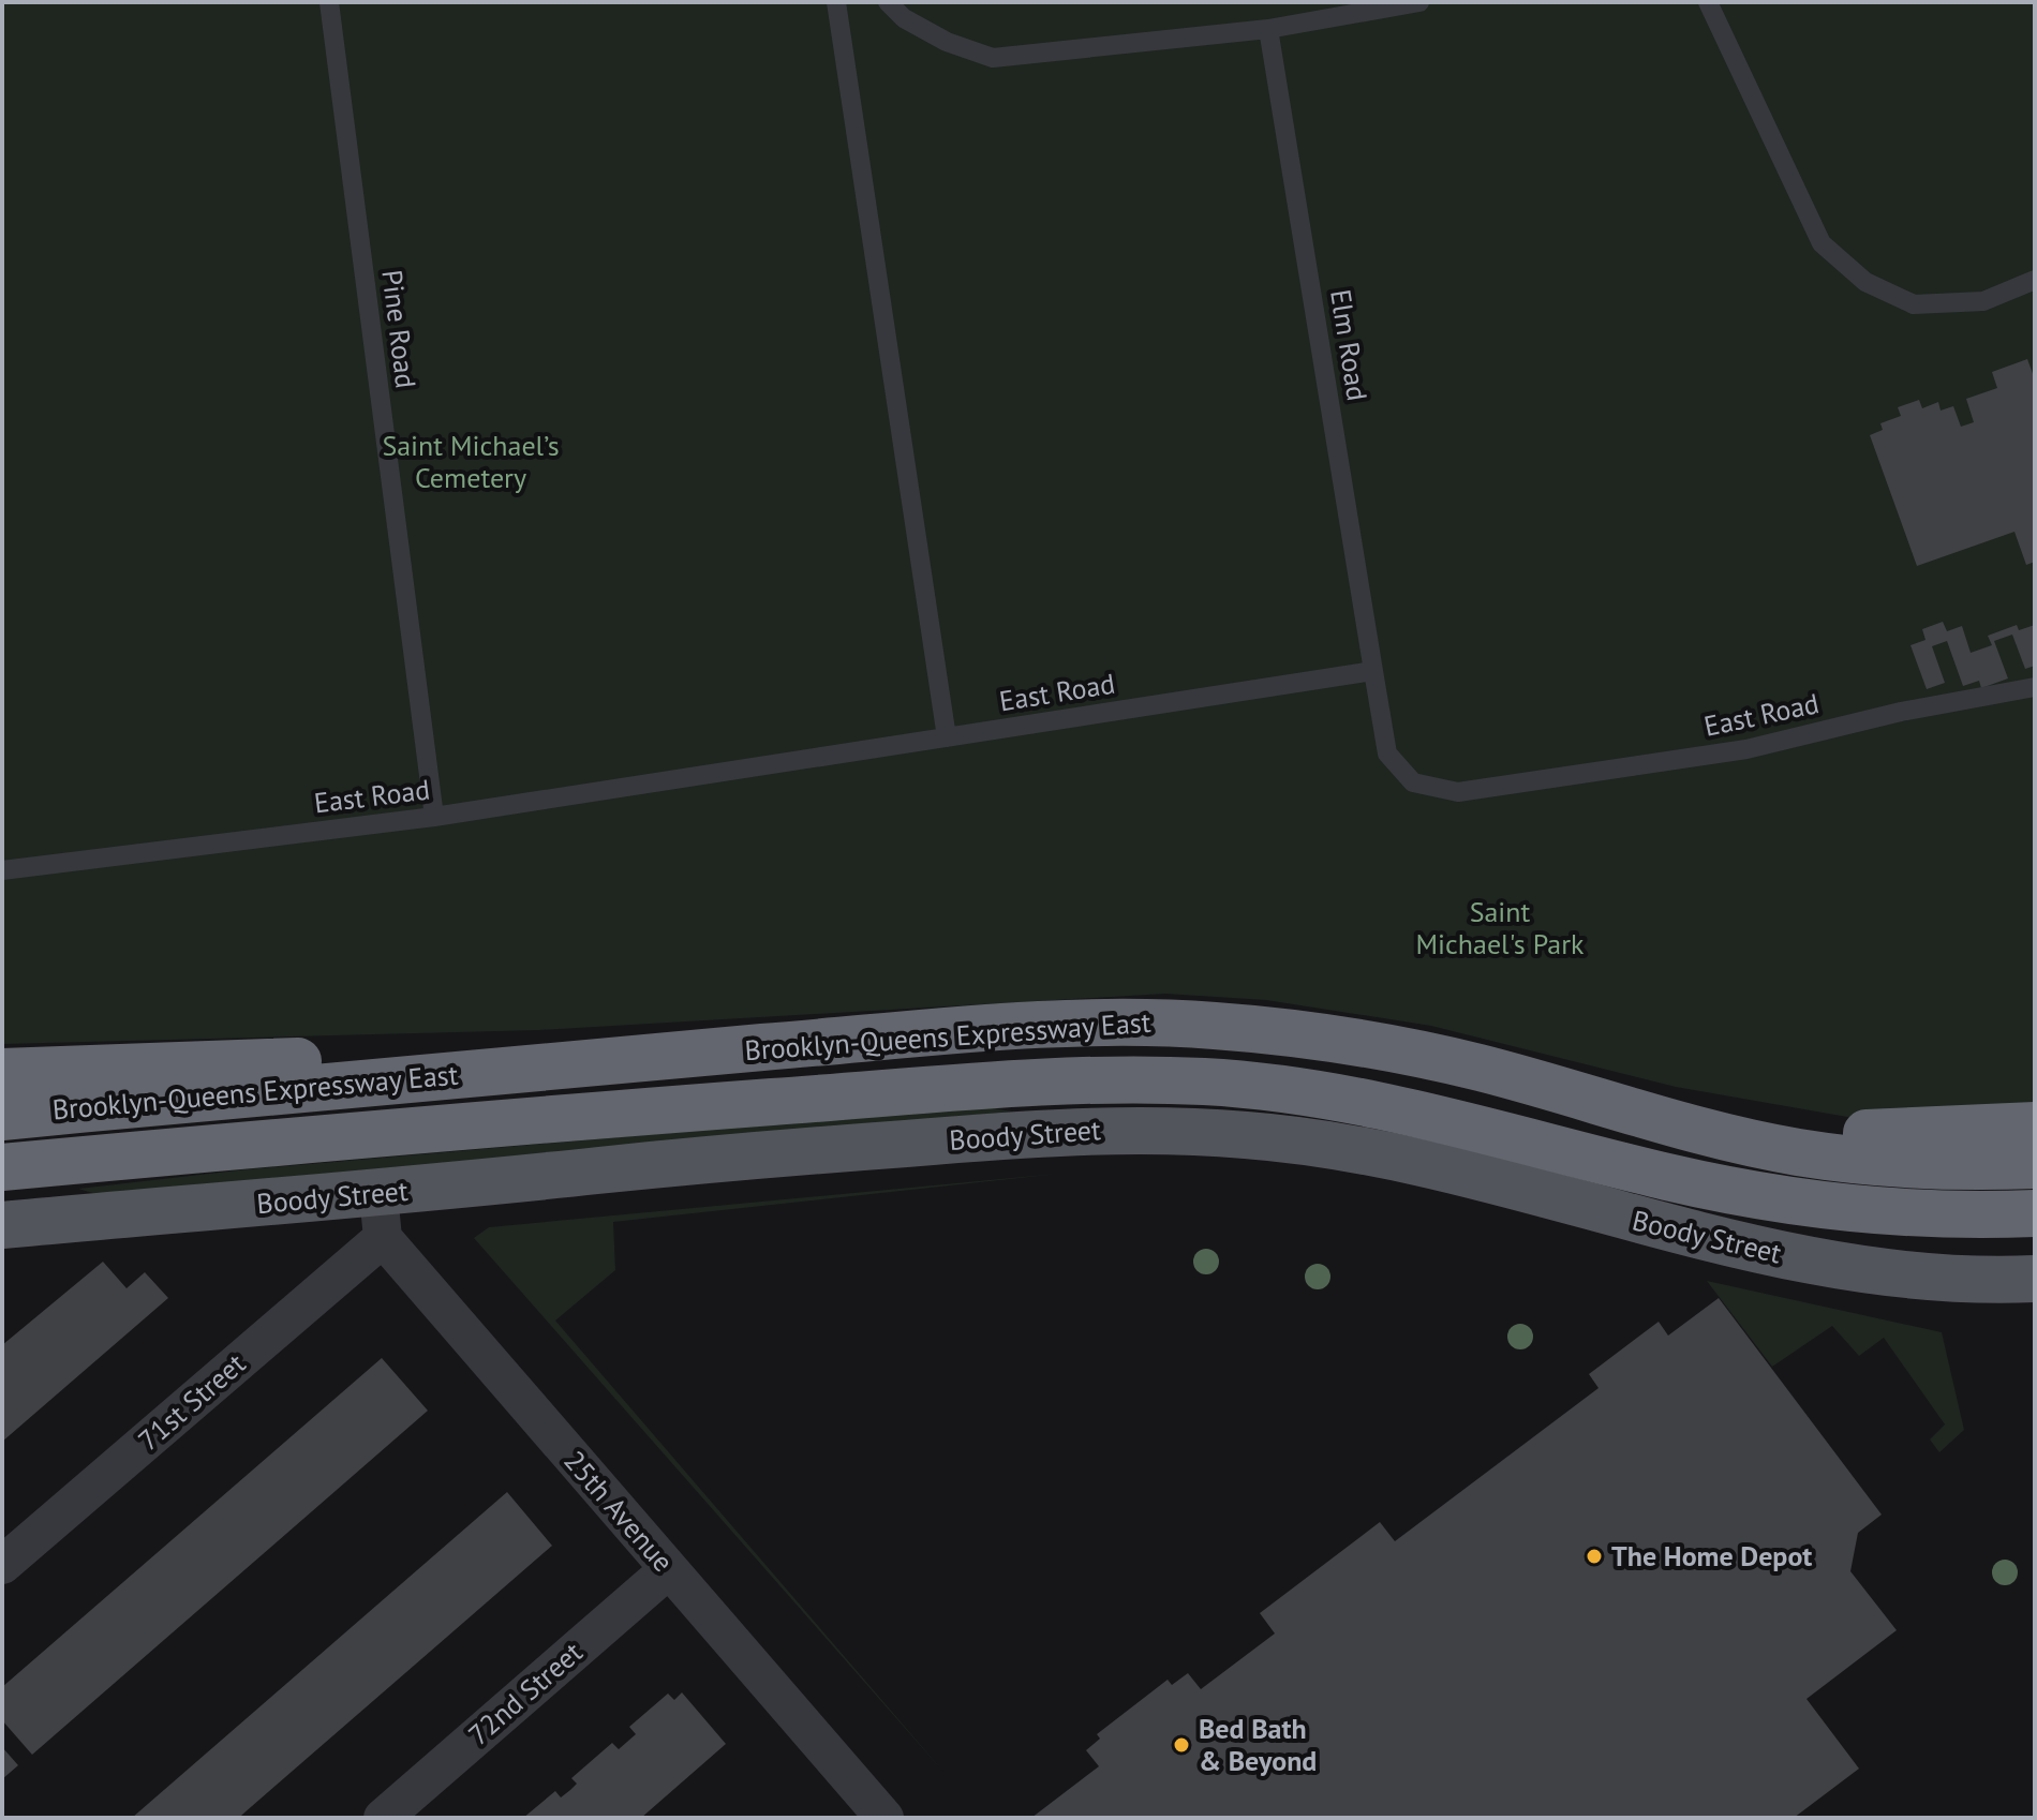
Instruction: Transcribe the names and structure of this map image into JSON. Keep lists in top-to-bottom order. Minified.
{"streets":{"highway":["Brooklyn-Queens Expressway East"],"main road":["Boody Street"],"street":["71st Street","25th Avenue","72nd Street"],"lane":["Pine Road","Elm Road","East Road"]},"crossings":[["Pine Road","East Road"],["Elm Road","East Road"],["Boody Street","71st Street"],["Boody Street","25th Avenue"],["71st Street","25th Avenue"],["25th Avenue","72nd Street"]],"parks":["Saint Michael’s Cemetery","Saint Michael's Park"],"places":["The Home Depot","Bed Bath & Beyond"]}
